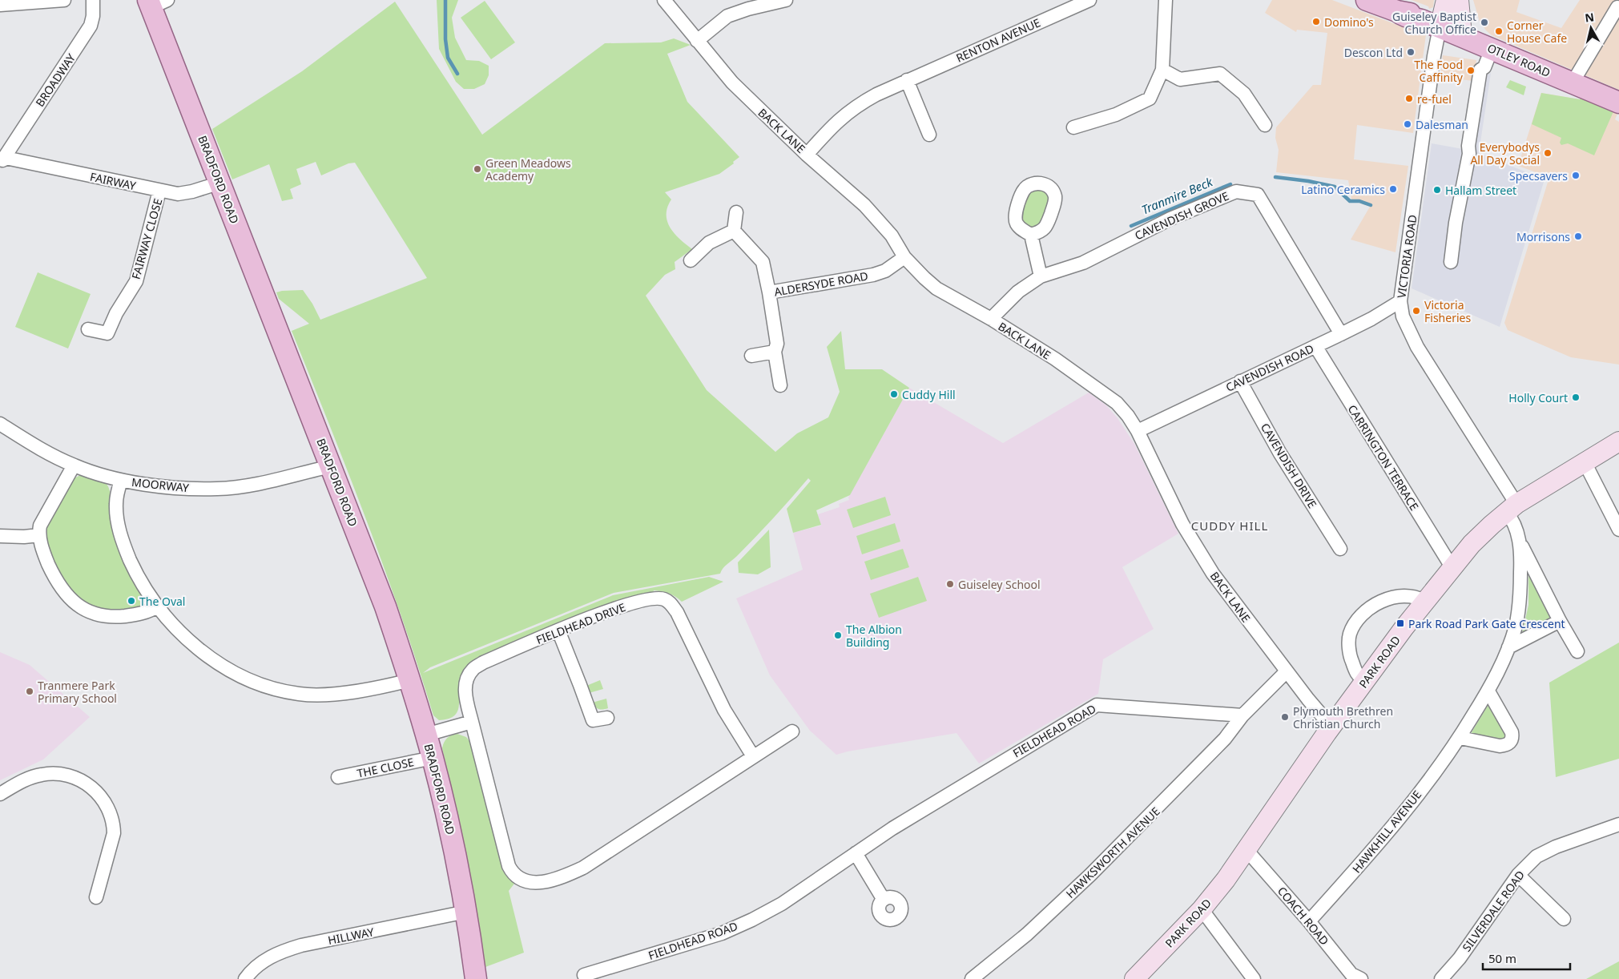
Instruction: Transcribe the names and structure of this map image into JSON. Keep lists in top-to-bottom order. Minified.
{"streets":{"main road":["OTLEY ROAD","BRADFORD ROAD","PARK ROAD"],"street":["RENTON AVENUE","BROADWAY","BACK LANE","FAIRWAY","CAVENDISH GROVE","FAIRWAY CLOSE","VICTORIA ROAD","ALDERSYDE ROAD","CAVENDISH ROAD","CARRINGTON TERRACE","CAVENDISH DRIVE","MOORWAY","FIELDHEAD DRIVE","FIELDHEAD ROAD","THE CLOSE","HAWKHILL AVENUE","HAWKSWORTH AVENUE","SILVERDALE ROAD","COACH ROAD","HILLWAY"]},"crossings":[["RENTON AVENUE","BACK LANE"],["OTLEY ROAD","VICTORIA ROAD"],["BROADWAY","FAIRWAY"],["BACK LANE","CAVENDISH GROVE"],["BACK LANE","ALDERSYDE ROAD"],["BACK LANE","CAVENDISH ROAD"],["BACK LANE","PARK ROAD"],["BRADFORD ROAD","FAIRWAY"],["BRADFORD ROAD","MOORWAY"],["BRADFORD ROAD","THE CLOSE"],["BRADFORD ROAD","HILLWAY"],["FAIRWAY","FAIRWAY CLOSE"],["CAVENDISH GROVE","CAVENDISH ROAD"],["VICTORIA ROAD","CAVENDISH ROAD"],["VICTORIA ROAD","PARK ROAD"],["VICTORIA ROAD","HAWKHILL AVENUE"],["CAVENDISH ROAD","CARRINGTON TERRACE"],["CAVENDISH ROAD","CAVENDISH DRIVE"],["CARRINGTON TERRACE","PARK ROAD"],["PARK ROAD","HAWKHILL AVENUE"],["PARK ROAD","COACH ROAD"],["FIELDHEAD ROAD","HAWKSWORTH AVENUE"],["HAWKHILL AVENUE","COACH ROAD"]],"districts":["CUDDY HILL"],"water":["Tranmire Beck"],"places":{"other":["Domino's","Guiseley Baptist Church Office","Corner House Cafe","Descon Ltd","The Food Caffinity","re-fuel","Dalesman","Everybodys All Day Social","Green Meadows Academy","Specsavers","Latino Ceramics","Hallam Street","Morrisons","Victoria Fisheries","Cuddy Hill","Holly Court","Guiseley School","The Oval","The Albion Building","Tranmere Park Primary School","Plymouth Brethren Christian Church"],"transit":["Park Road Park Gate Crescent"]},"scale_bar":"50 m","north":"top"}
